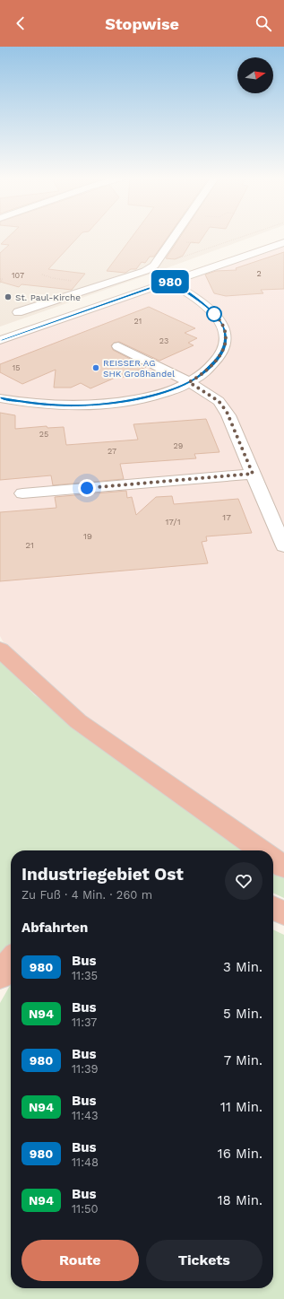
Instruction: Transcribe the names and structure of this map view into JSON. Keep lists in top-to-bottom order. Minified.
{"places":["St. Paul-Kirche","REISSER AG SHK Großhandel"],"lines":["bus line 980"],"house_numbers":["2","107","21","23","15","25","29","27","17","17/1","19","21"],"north":"right","page":{"header":"Stopwise","on_map":"980","heading":[["Industriegebiet Ost","Zu Fuß · 4 Min. · 260 m"],"Abfahrten"],"list":[{"mark":"980","name":"Bus","note":"11:35","value":"3 Min."},{"mark":"N94","name":"Bus","note":"11:37","value":"5 Min."},{"mark":"980","name":"Bus","note":"11:39","value":"7 Min."},{"mark":"N94","name":"Bus","note":"11:43","value":"11 Min."},{"mark":"980","name":"Bus","note":"11:48","value":"16 Min."},{"mark":"N94","name":"Bus","note":"11:50","value":"18 Min."}],"buttons":["Route","Tickets"]}}
